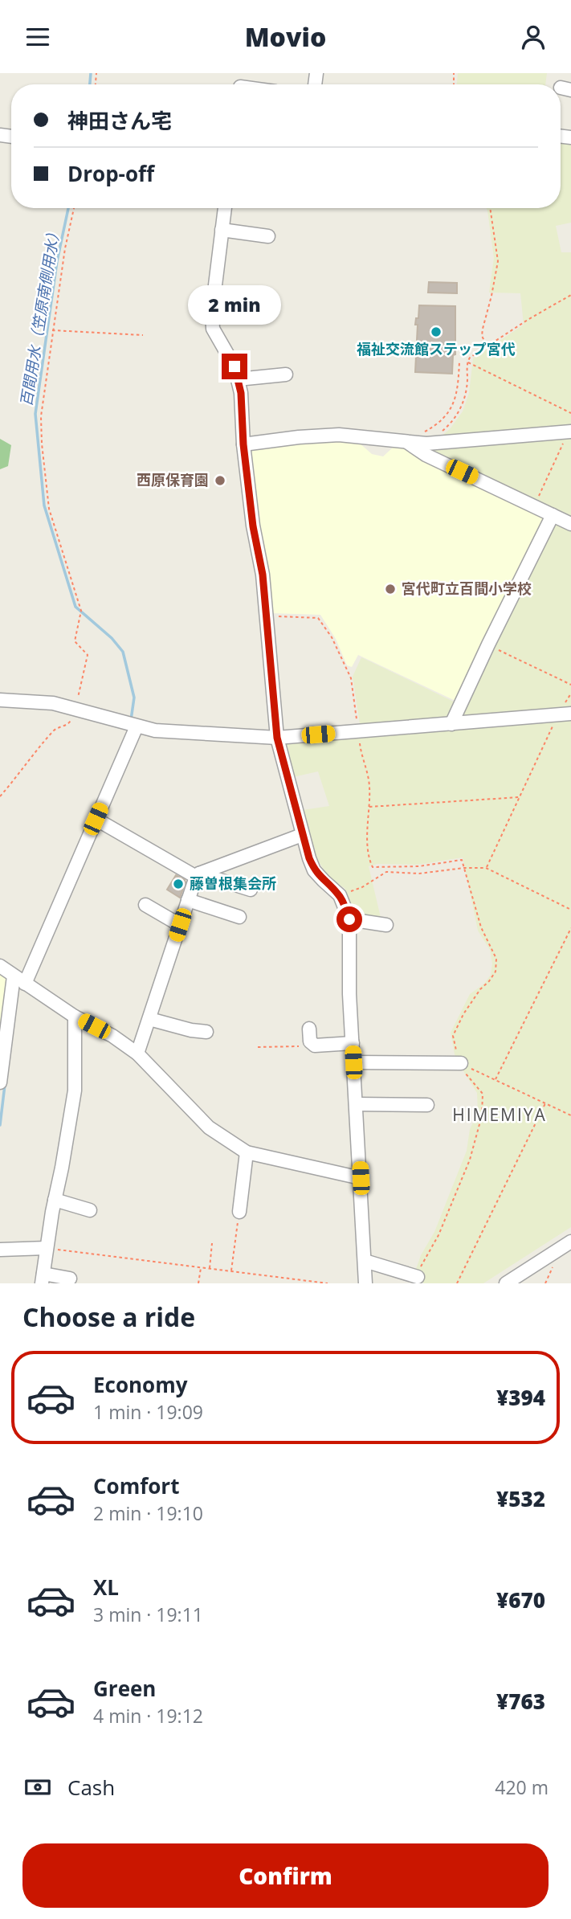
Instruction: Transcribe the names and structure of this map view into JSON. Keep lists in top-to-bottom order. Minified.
{"districts":["HIMEMIYA"],"water":["百間用水（笠原南側用水）"],"places":["福祉交流館ステップ宮代","西原保育園","宮代町立百間小学校","藤曽根集会所"],"page":{"header":"Movio","banner":["神田さん宅","Drop-off"],"bubble":"2 min","heading":"Choose a ride","list":[{"name":"Economy","note":"1 min · 19:09","value":"¥394"},{"name":"Comfort","note":"2 min · 19:10","value":"¥532"},{"name":"XL","note":"3 min · 19:11","value":"¥670"},{"name":"Green","note":"4 min · 19:12","value":"¥763"}],"pay":["Cash","420 m"],"buttons":"Confirm"}}
